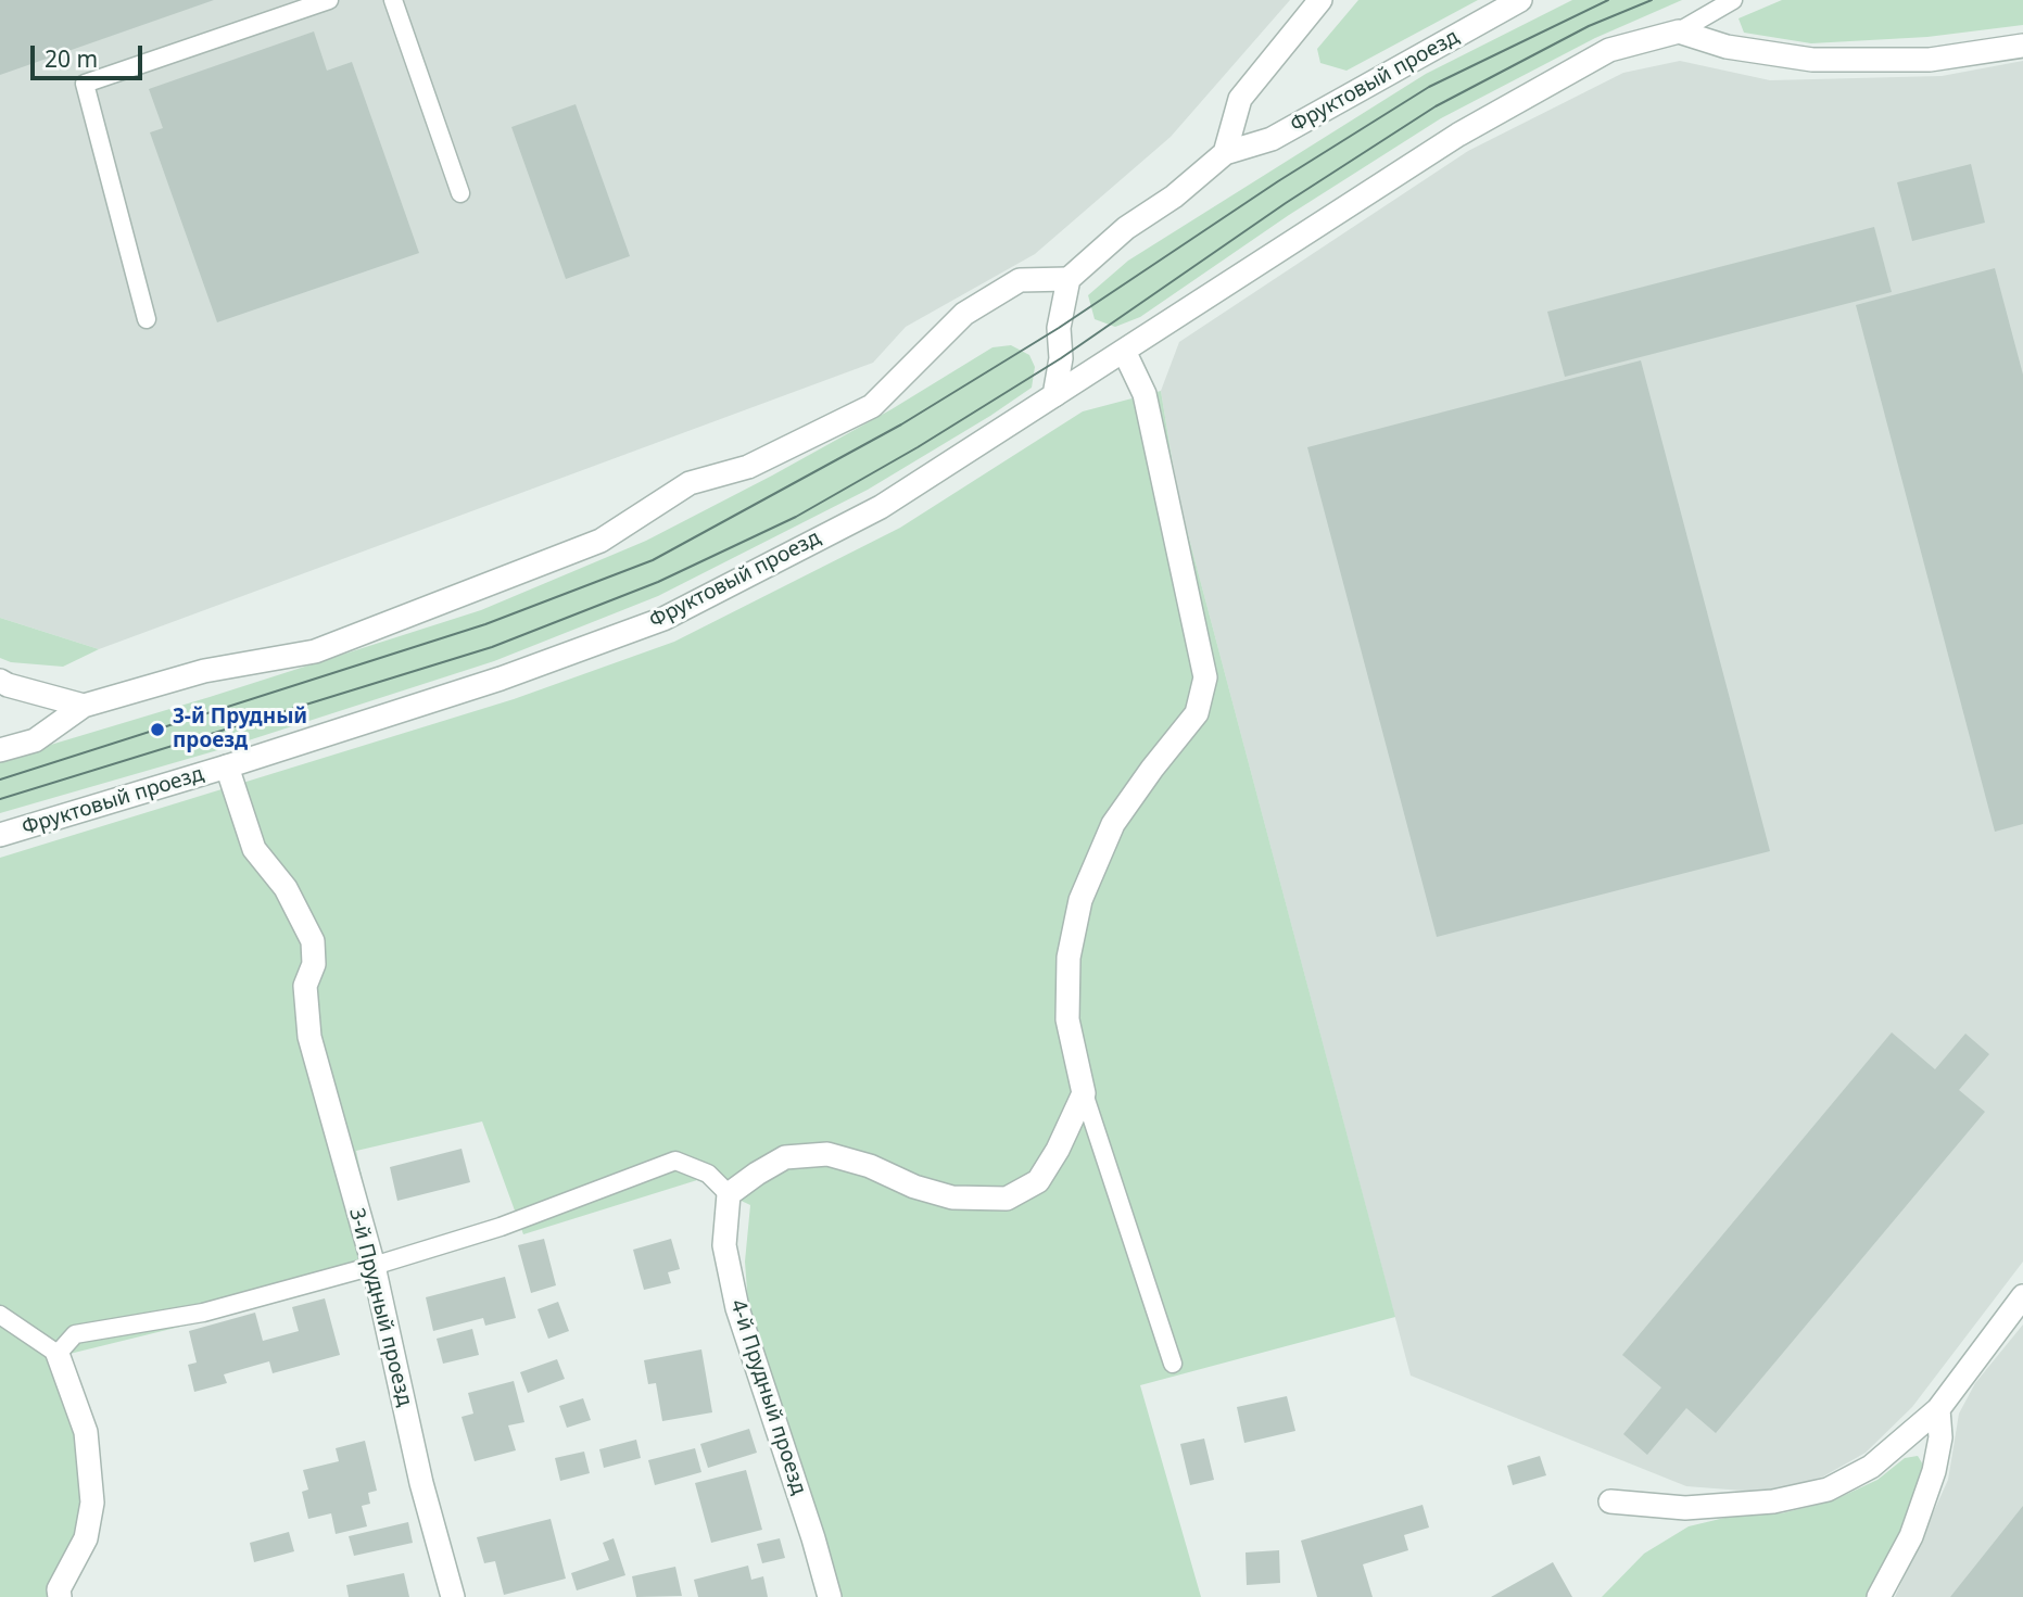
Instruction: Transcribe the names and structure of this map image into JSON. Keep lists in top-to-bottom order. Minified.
{"streets":{"street":["Фруктовый проезд","3-й Прудный проезд","4-й Прудный проезд"]},"crossings":[["Фруктовый проезд","3-й Прудный проезд"]],"places":["3-й Прудный проезд"],"scale_bar":"20 m"}
